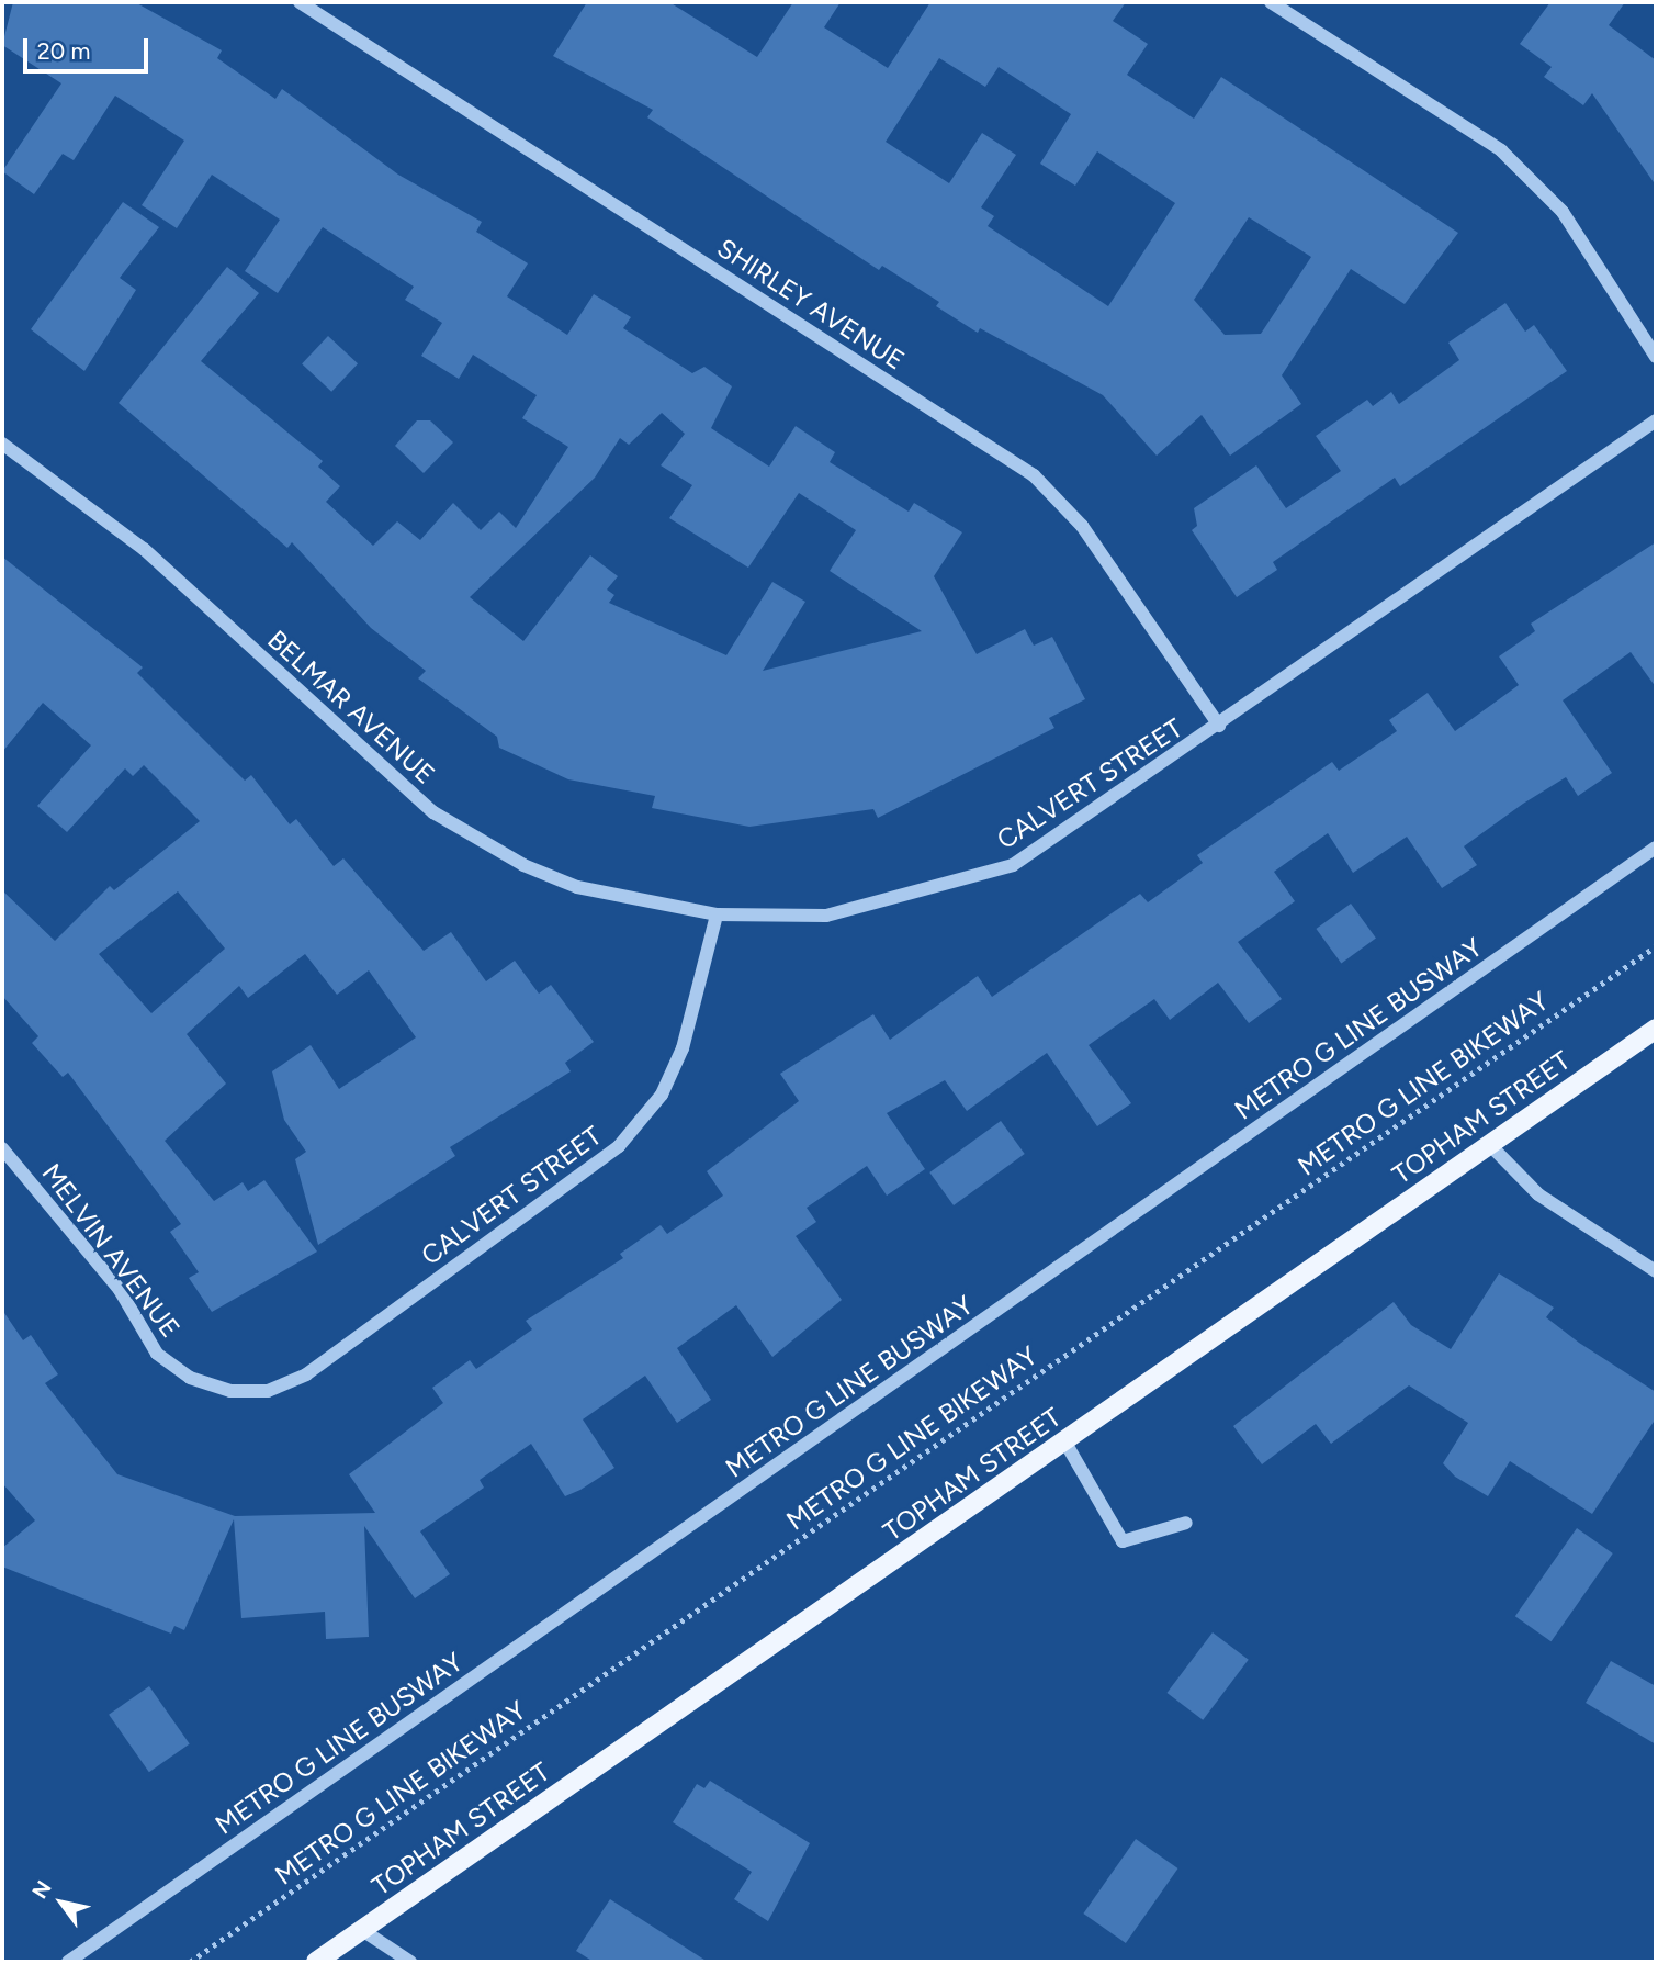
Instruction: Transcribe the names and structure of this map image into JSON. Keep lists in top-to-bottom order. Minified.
{"streets":{"main road":["TOPHAM STREET"],"street":["SHIRLEY AVENUE","BELMAR AVENUE","CALVERT STREET","METRO G LINE BUSWAY","MELVIN AVENUE"],"path":["METRO G LINE BIKEWAY"]},"crossings":[["SHIRLEY AVENUE","CALVERT STREET"],["BELMAR AVENUE","CALVERT STREET"],["CALVERT STREET","MELVIN AVENUE"]],"scale_bar":"20 m","north":"top left"}
